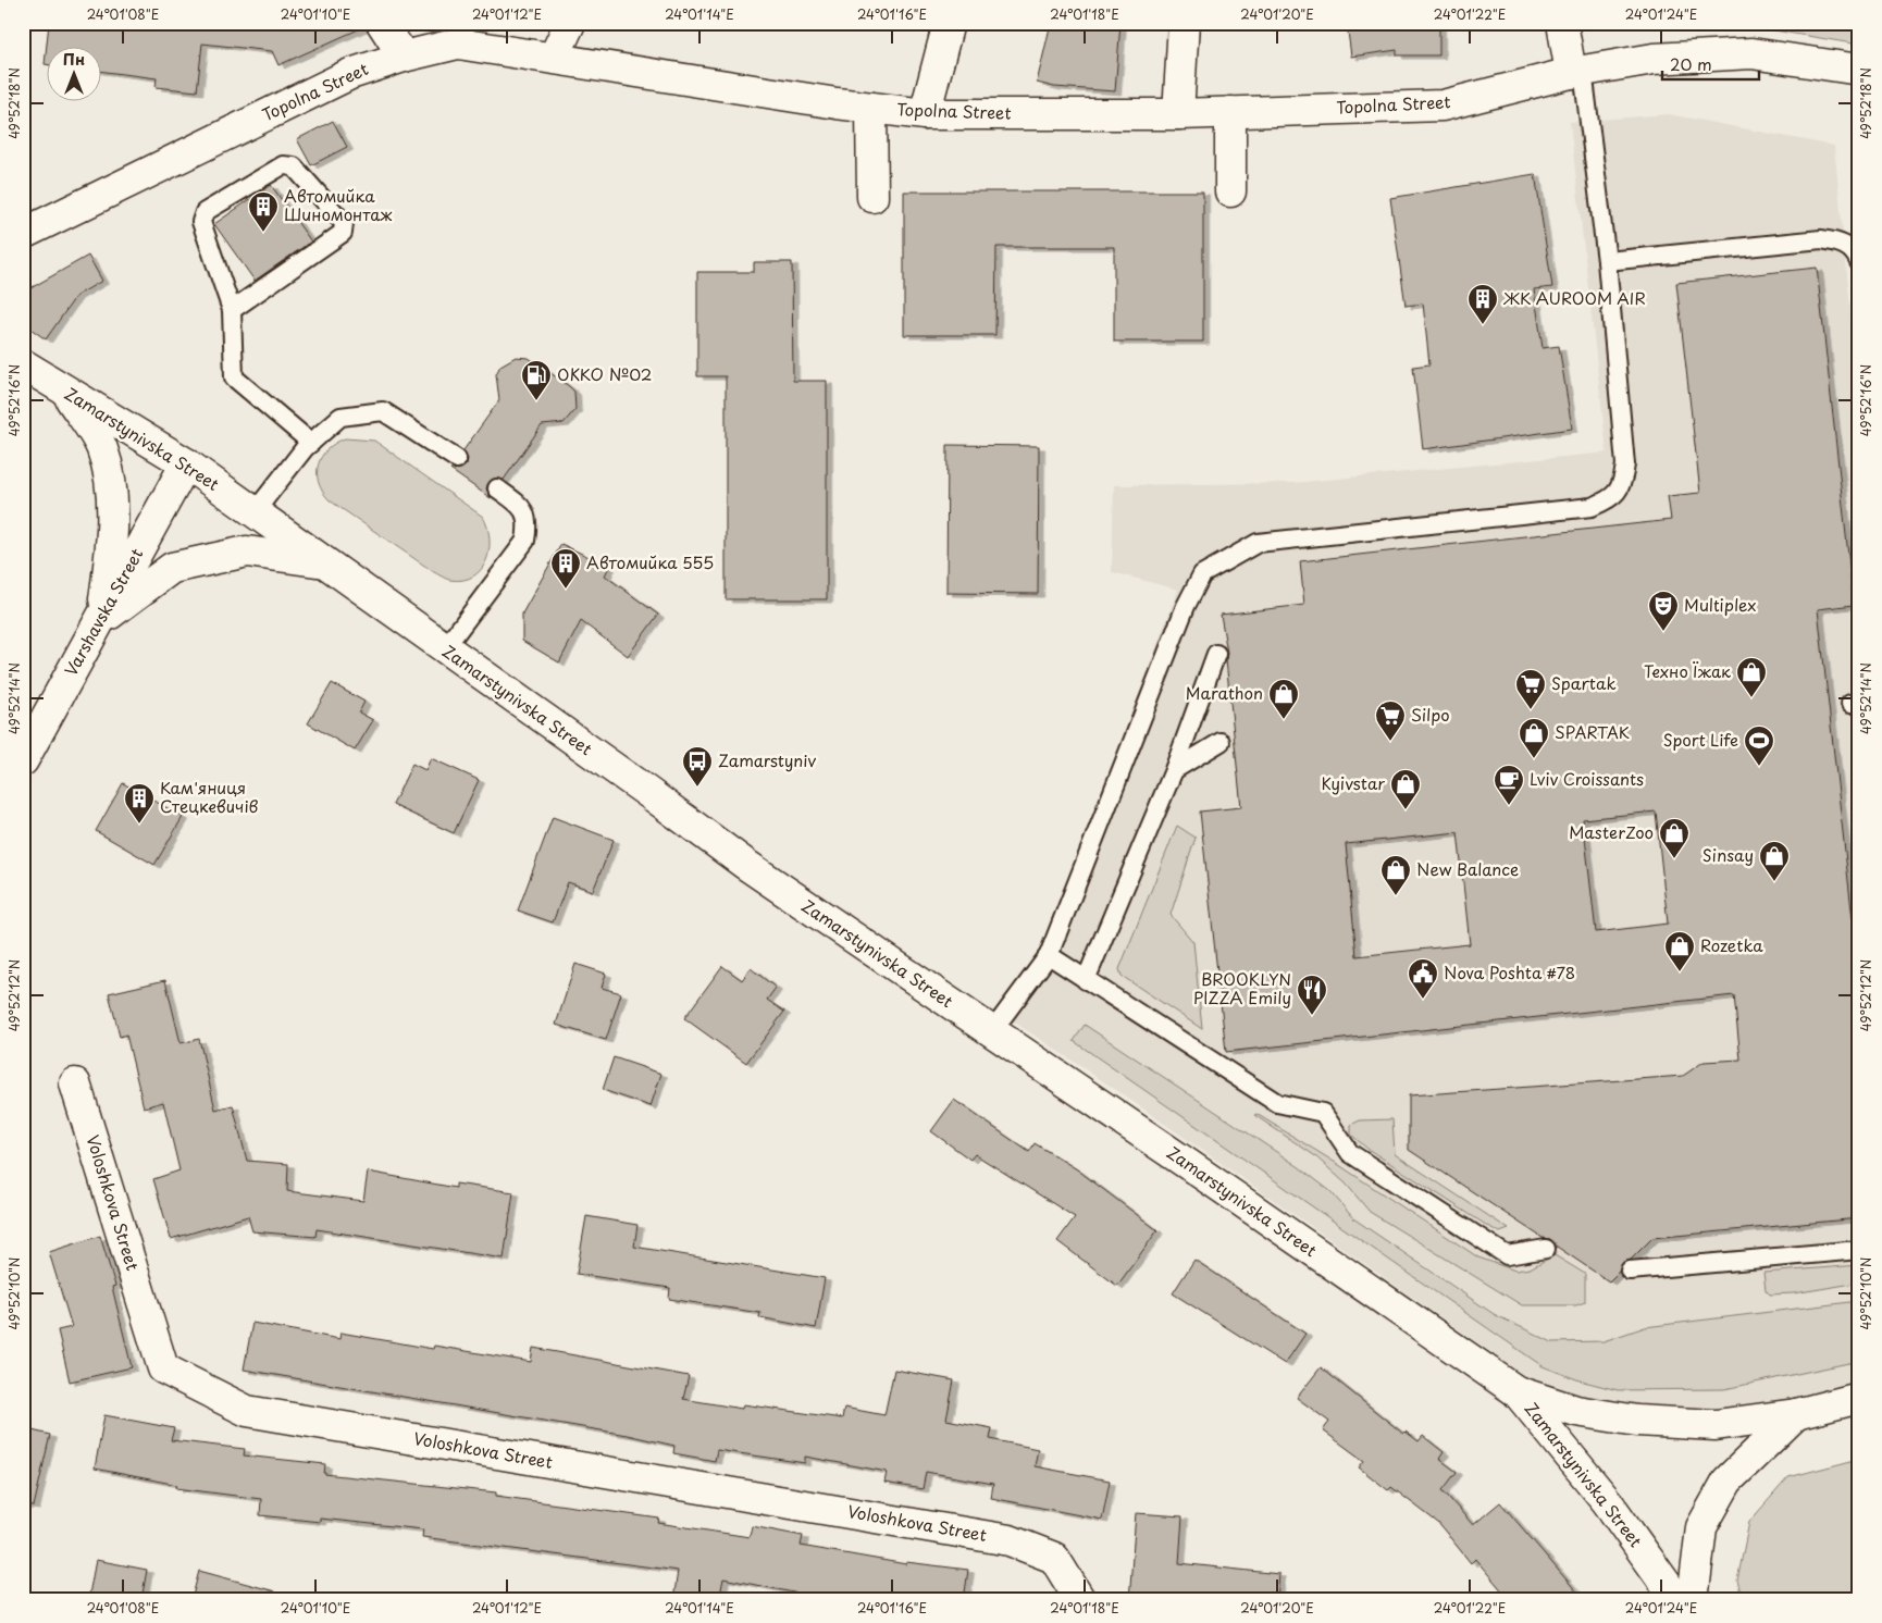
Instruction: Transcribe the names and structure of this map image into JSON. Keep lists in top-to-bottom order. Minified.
{"streets":{"street":["Topolna Street","Zamarstynivska Street","Varshavska Street","Voloshkova Street"]},"crossings":[["Zamarstynivska Street","Varshavska Street"]],"places":{"building":["Автомийка Шиномонтаж","ЖК AUROOM AIR","Автомийка 555","Кам'яниця Стецкевичів"],"fuel station":["ОККО №02"],"theatre":["Multiplex"],"shop":["Техно Їжак","Marathon","SPARTAK","Kyivstar","MasterZoo","Sinsay","New Balance","Rozetka"],"supermarket":["Spartak","Silpo"],"sports":["Sport Life"],"bus stop":["Zamarstyniv"],"cafe":["Lviv Croissants"],"public building":["Nova Poshta #78"],"restaurant":["BROOKLYN PIZZA Emily"]},"scale_bar":"20 m","north":"top","coordinates":["24°01'08\"E","24°01'10\"E","24°01'12\"E","24°01'14\"E","24°01'16\"E","24°01'18\"E","24°01'20\"E","24°01'22\"E","24°01'24\"E","49°52'18\"N","49°52'16\"N","49°52'14\"N","49°52'12\"N","49°52'10\"N"]}
